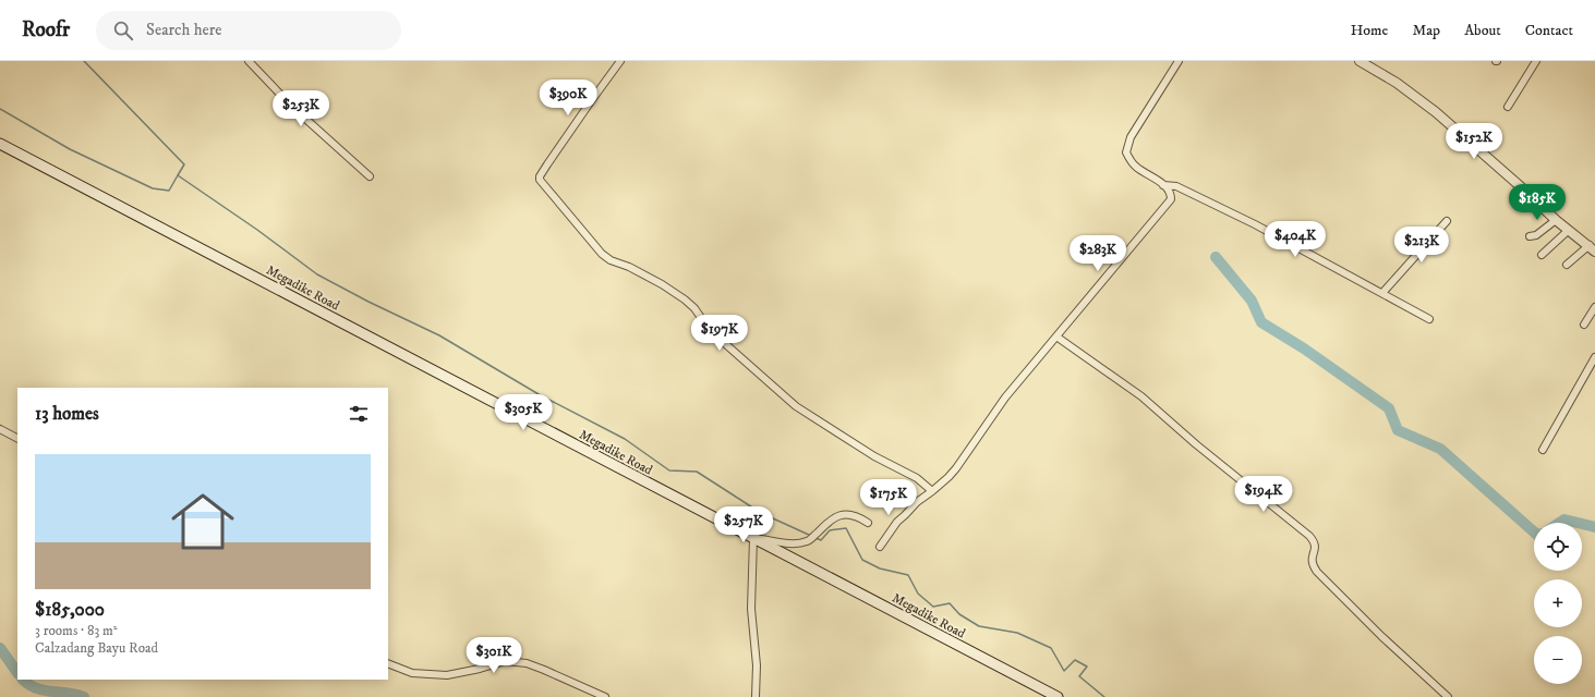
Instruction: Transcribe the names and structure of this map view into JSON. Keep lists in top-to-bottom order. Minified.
{"streets":{"main road":["Megadike Road"]},"page":{"header":"Roofr","search":"Search here","nav":["Home","Map","About","Contact"],"price":["$390K","$253K","$152K","$185K","$404K","$213K","$283K","$197K","$305K","$194K","$175K","$257K","$301K"],"heading":"13 homes","list":[{"name":"$185,000","note":"3 rooms · 83 m² · Calzadang Bayu Road"}],"map_buttons":["+","−"]}}
